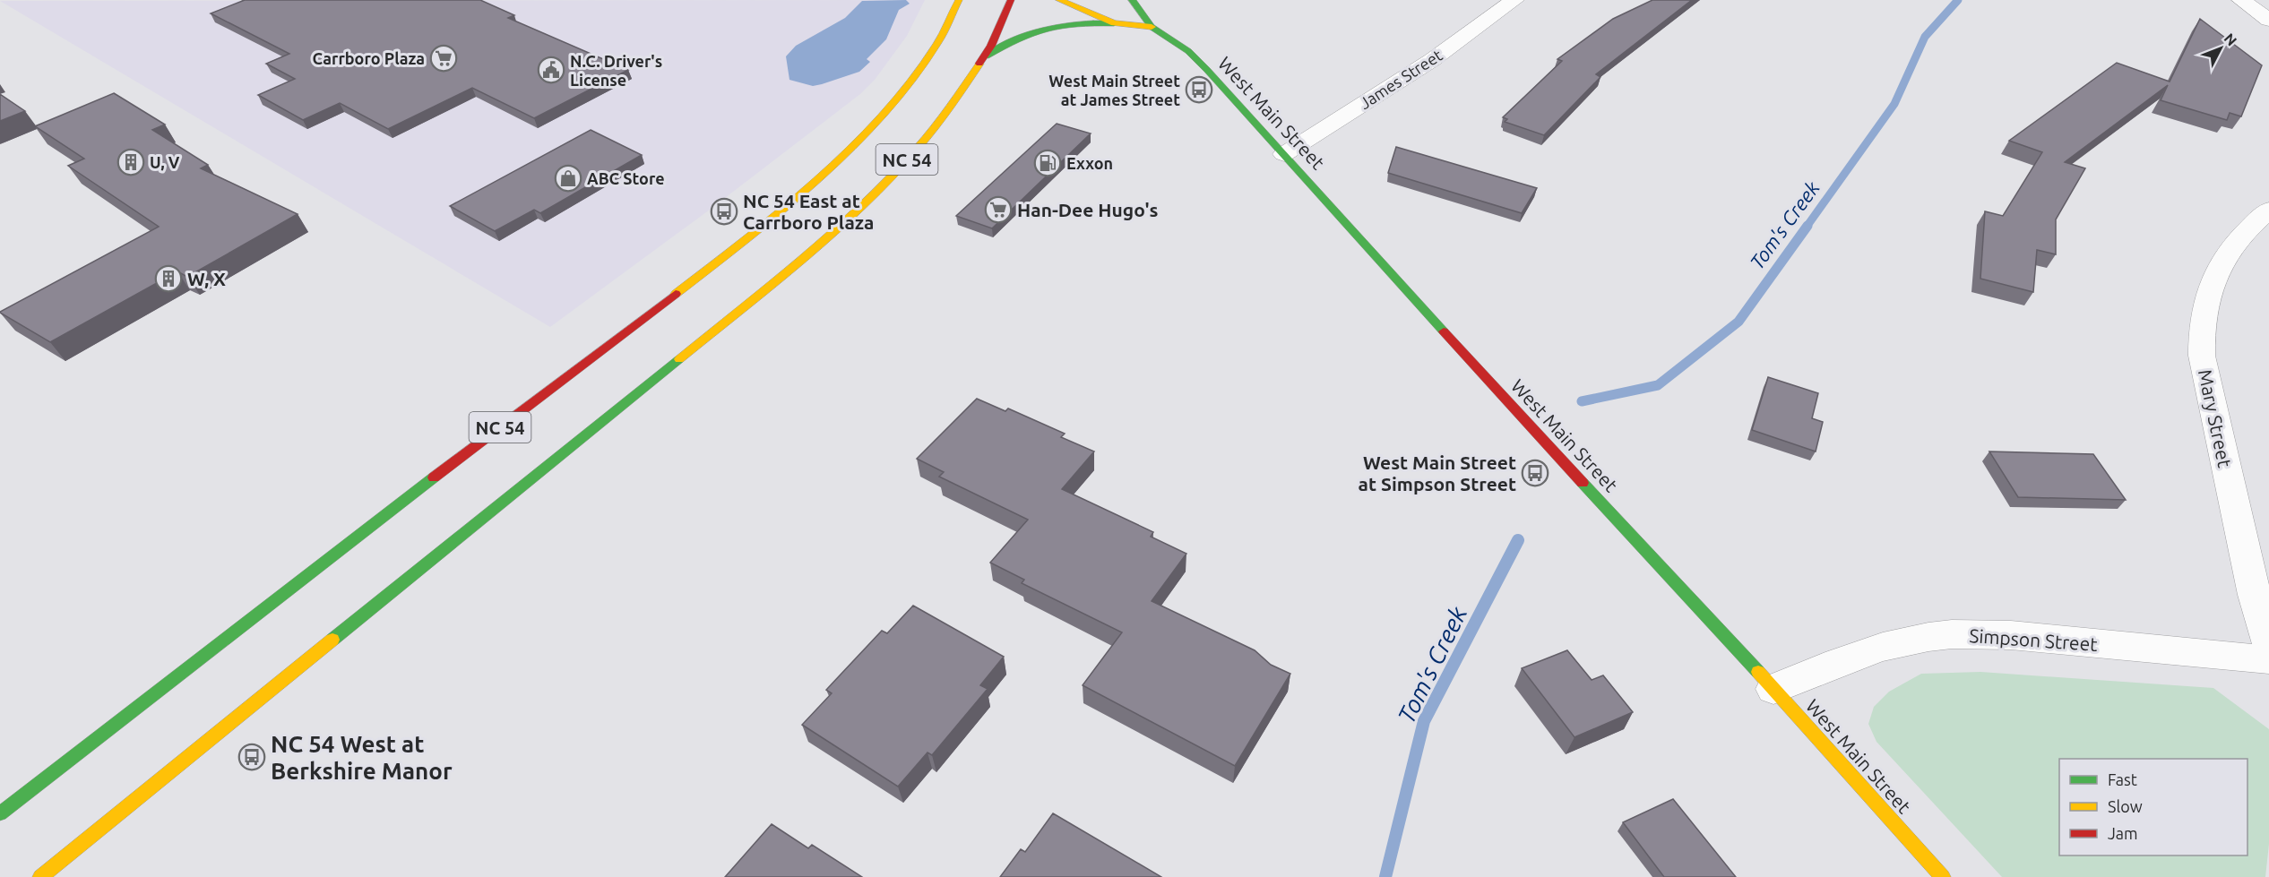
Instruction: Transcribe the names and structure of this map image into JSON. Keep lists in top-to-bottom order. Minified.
{"streets":{"main road":["West Main Street","NC 54"],"street":["James Street","Mary Street","Simpson Street"]},"crossings":[["James Street","West Main Street"],["West Main Street","Simpson Street"]],"water":["Tom's Creek"],"places":{"supermarket":["Carrboro Plaza","Han-Dee Hugo's"],"public building":["N.C. Driver's License"],"bus stop":["West Main Street at James Street","NC 54 East at Carrboro Plaza","West Main Street at Simpson Street","NC 54 West at Berkshire Manor"],"building":["U, V","W, X"],"fuel station":["Exxon"],"shop":["ABC Store"]},"legend":["Fast","Slow","Jam"],"north":"top right"}
